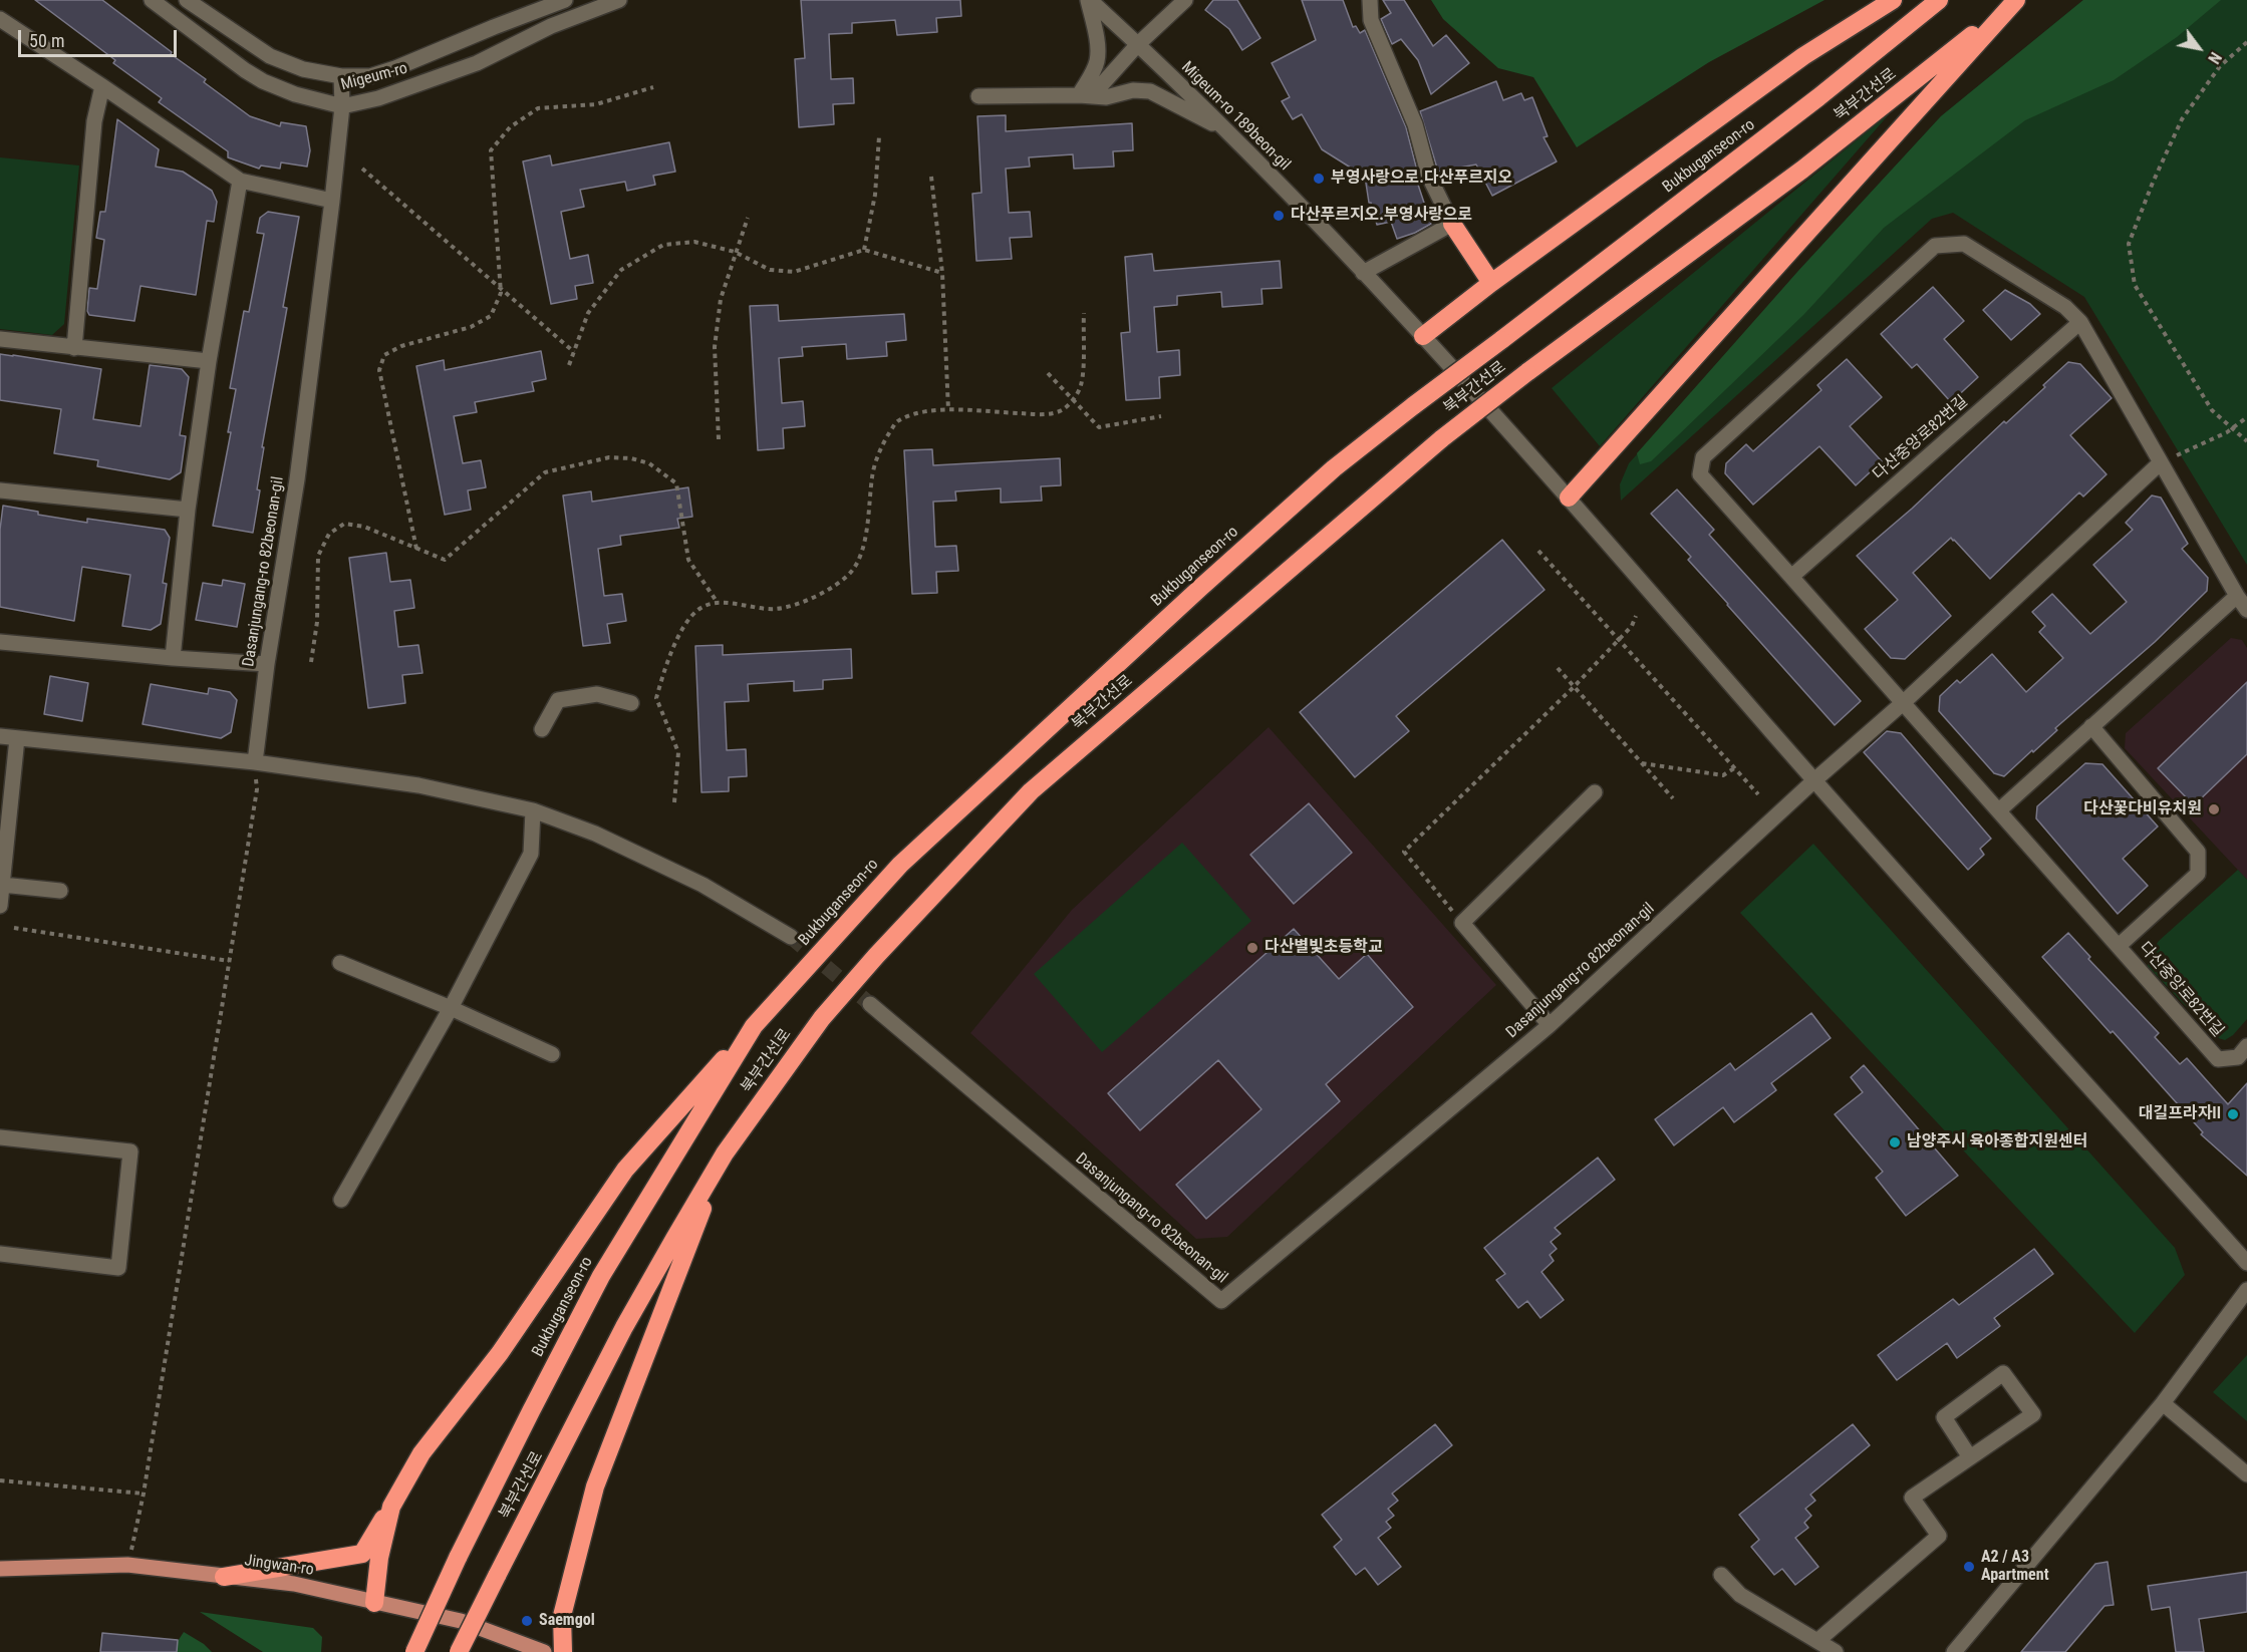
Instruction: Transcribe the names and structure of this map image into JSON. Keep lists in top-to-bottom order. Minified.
{"streets":{"highway":["북부간선로","Bukbuganseon-ro"],"main road":["Jingwan-ro"],"street":["Migeum-ro","Migeum-ro 189beon-gil","다산중앙로82번길","Dasanjungang-ro 82beonan-gil"]},"crossings":[["Migeum-ro","Dasanjungang-ro 82beonan-gil"],["Migeum-ro 189beon-gil","Dasanjungang-ro 82beonan-gil"]],"places":["부영사랑으로.다산푸르지오","다산푸르지오.부영사랑으로","다산꽃다비유치원","다산별빛초등학교","대길프라자II","남양주시 육아종합지원센터","A2 / A3 Apartment","Saemgol"],"scale_bar":"50 m","north":"bottom right"}
